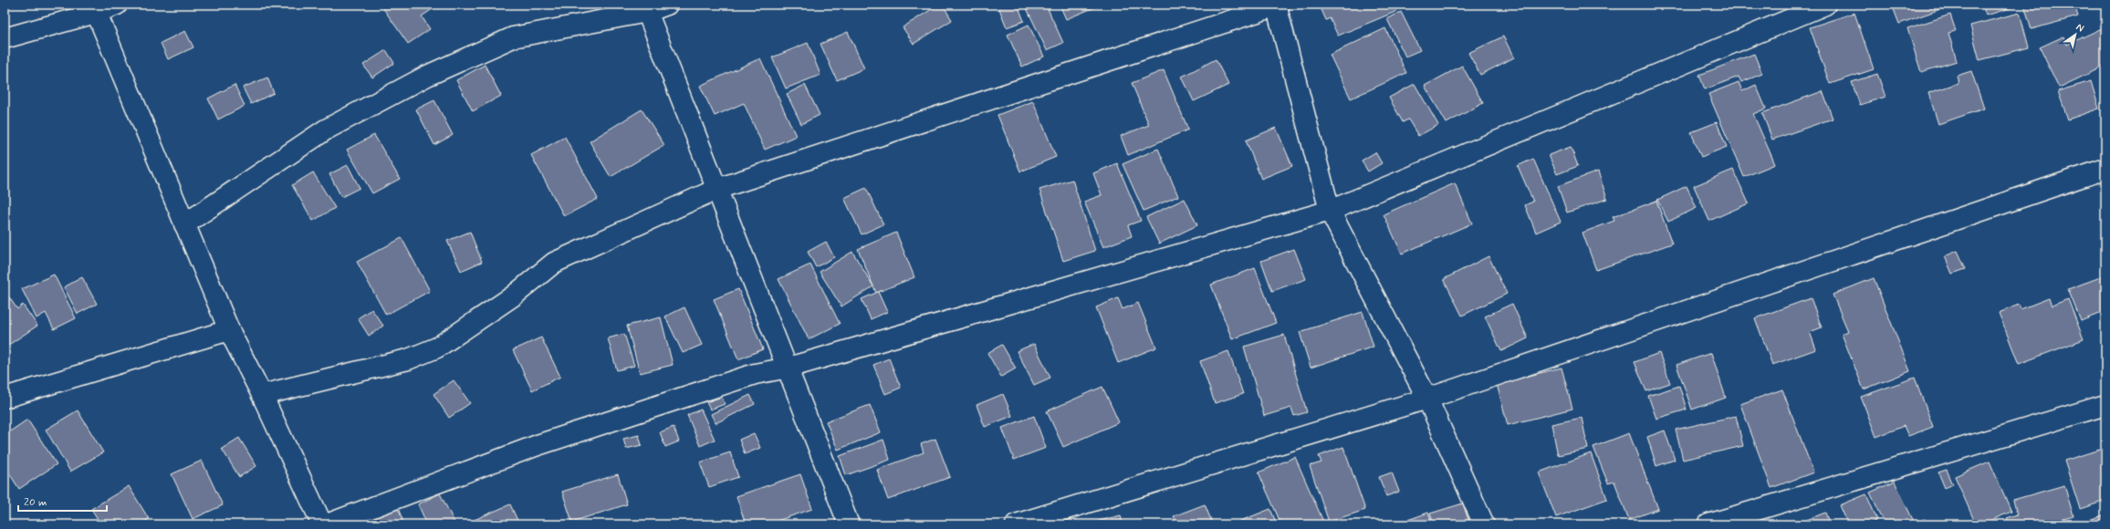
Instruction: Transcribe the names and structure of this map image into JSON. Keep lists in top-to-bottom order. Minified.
{"scale_bar":"20 m","north":"top right"}
